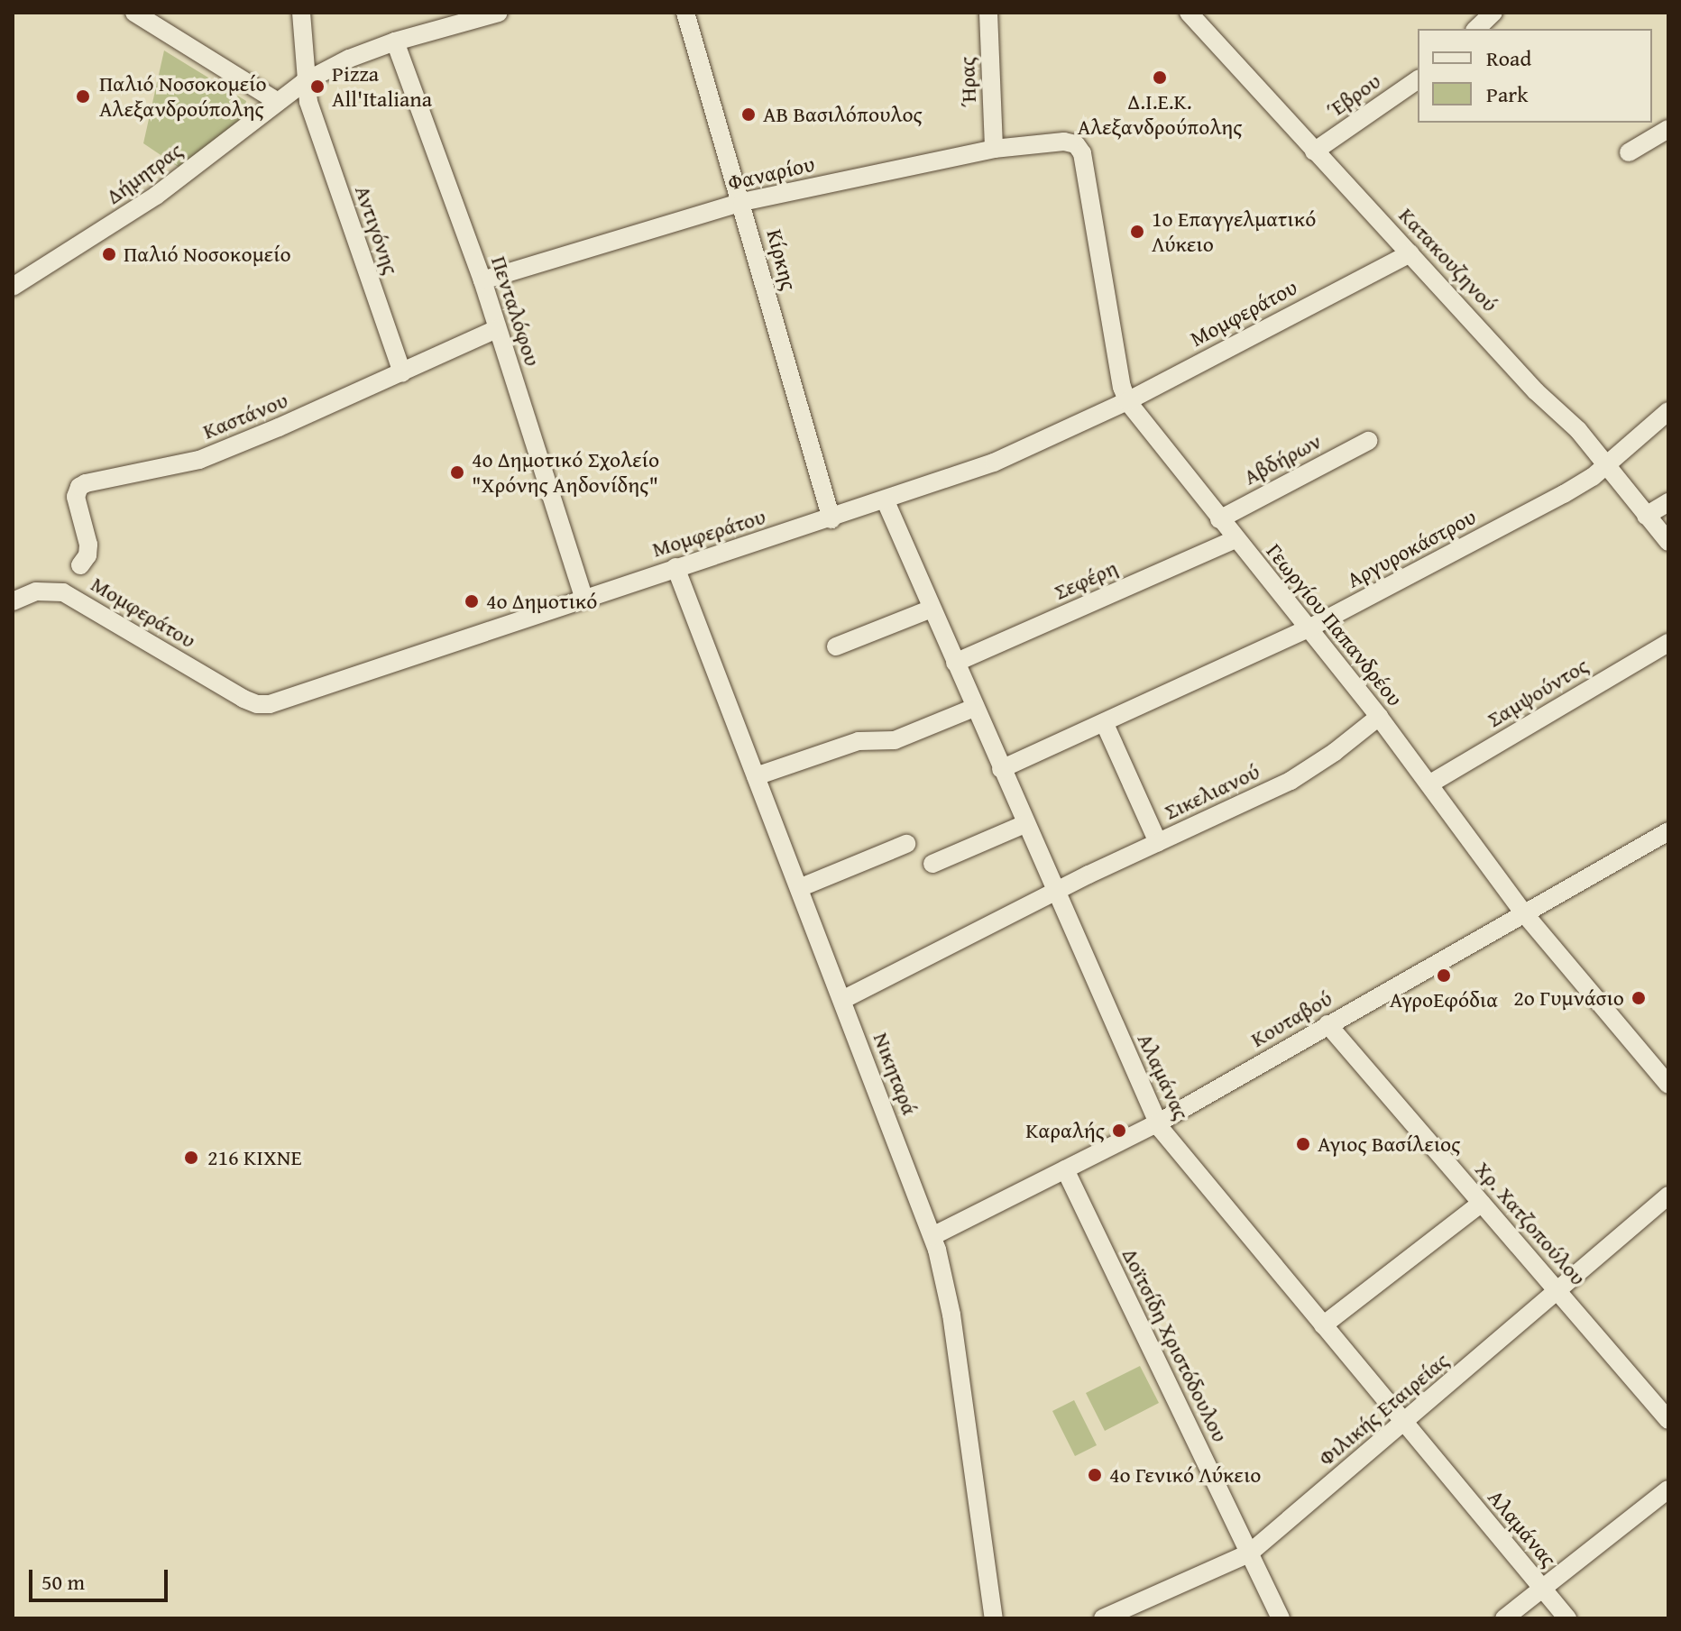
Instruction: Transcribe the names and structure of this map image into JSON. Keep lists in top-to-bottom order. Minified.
{"streets":{"street":["Ήρας","Έβρου","Δήμητρας","Φαναρίου","Αντιγόνης","Κίρκης","Κατακουζηνού","Πενταλόφου","Μομφεράτου","Καστάνου","Αβδήρων","Αργυροκάστρου","Σεφέρη","Γεωργίου Παπανδρέου","Σαμψούντος","Σικελιανού","Κουταβού","Νικηταρά","Αλαμάνας","Χρ. Χατζοπούλου","Δοϊτσίδη Χριστόδουλου","Φιλικής Εταιρείας"]},"crossings":[["Ήρας","Φαναρίου"],["Έβρου","Κατακουζηνού"],["Δήμητρας","Αντιγόνης"],["Δήμητρας","Πενταλόφου"],["Φαναρίου","Κίρκης"],["Φαναρίου","Πενταλόφου"],["Φαναρίου","Γεωργίου Παπανδρέου"],["Αντιγόνης","Καστάνου"],["Κίρκης","Μομφεράτου"],["Κατακουζηνού","Μομφεράτου"],["Κατακουζηνού","Αργυροκάστρου"],["Πενταλόφου","Μομφεράτου"],["Πενταλόφου","Καστάνου"],["Μομφεράτου","Γεωργίου Παπανδρέου"],["Μομφεράτου","Νικηταρά"],["Μομφεράτου","Αλαμάνας"],["Αβδήρων","Γεωργίου Παπανδρέου"],["Αργυροκάστρου","Γεωργίου Παπανδρέου"],["Αργυροκάστρου","Αλαμάνας"],["Σεφέρη","Γεωργίου Παπανδρέου"],["Σεφέρη","Αλαμάνας"],["Γεωργίου Παπανδρέου","Σαμψούντος"],["Γεωργίου Παπανδρέου","Σικελιανού"],["Γεωργίου Παπανδρέου","Κουταβού"],["Σικελιανού","Νικηταρά"],["Σικελιανού","Αλαμάνας"],["Κουταβού","Νικηταρά"],["Κουταβού","Αλαμάνας"],["Κουταβού","Χρ. Χατζοπούλου"],["Κουταβού","Δοϊτσίδη Χριστόδουλου"],["Αλαμάνας","Φιλικής Εταιρείας"],["Χρ. Χατζοπούλου","Φιλικής Εταιρείας"],["Δοϊτσίδη Χριστόδουλου","Φιλικής Εταιρείας"]],"places":["Δ.Ι.Ε.Κ. Αλεξανδρούπολης","Pizza All'Italiana","Παλιό Νοσοκομείο Αλεξανδρούπολης","ΑΒ Βασιλόπουλος","1ο Επαγγελματικό Λύκειο","Παλιό Νοσοκομείο","4ο Δημοτικό Σχολείο \"Χρόνης Αηδονίδης\"","4ο Δημοτικό","ΑγροΕφόδια","2ο Γυμνάσιο","Καραλής","Αγιος Βασίλειος","216 ΚΙΧΝΕ","4ο Γενικό Λύκειο"],"legend":["Road","Park"],"scale_bar":"50 m"}
